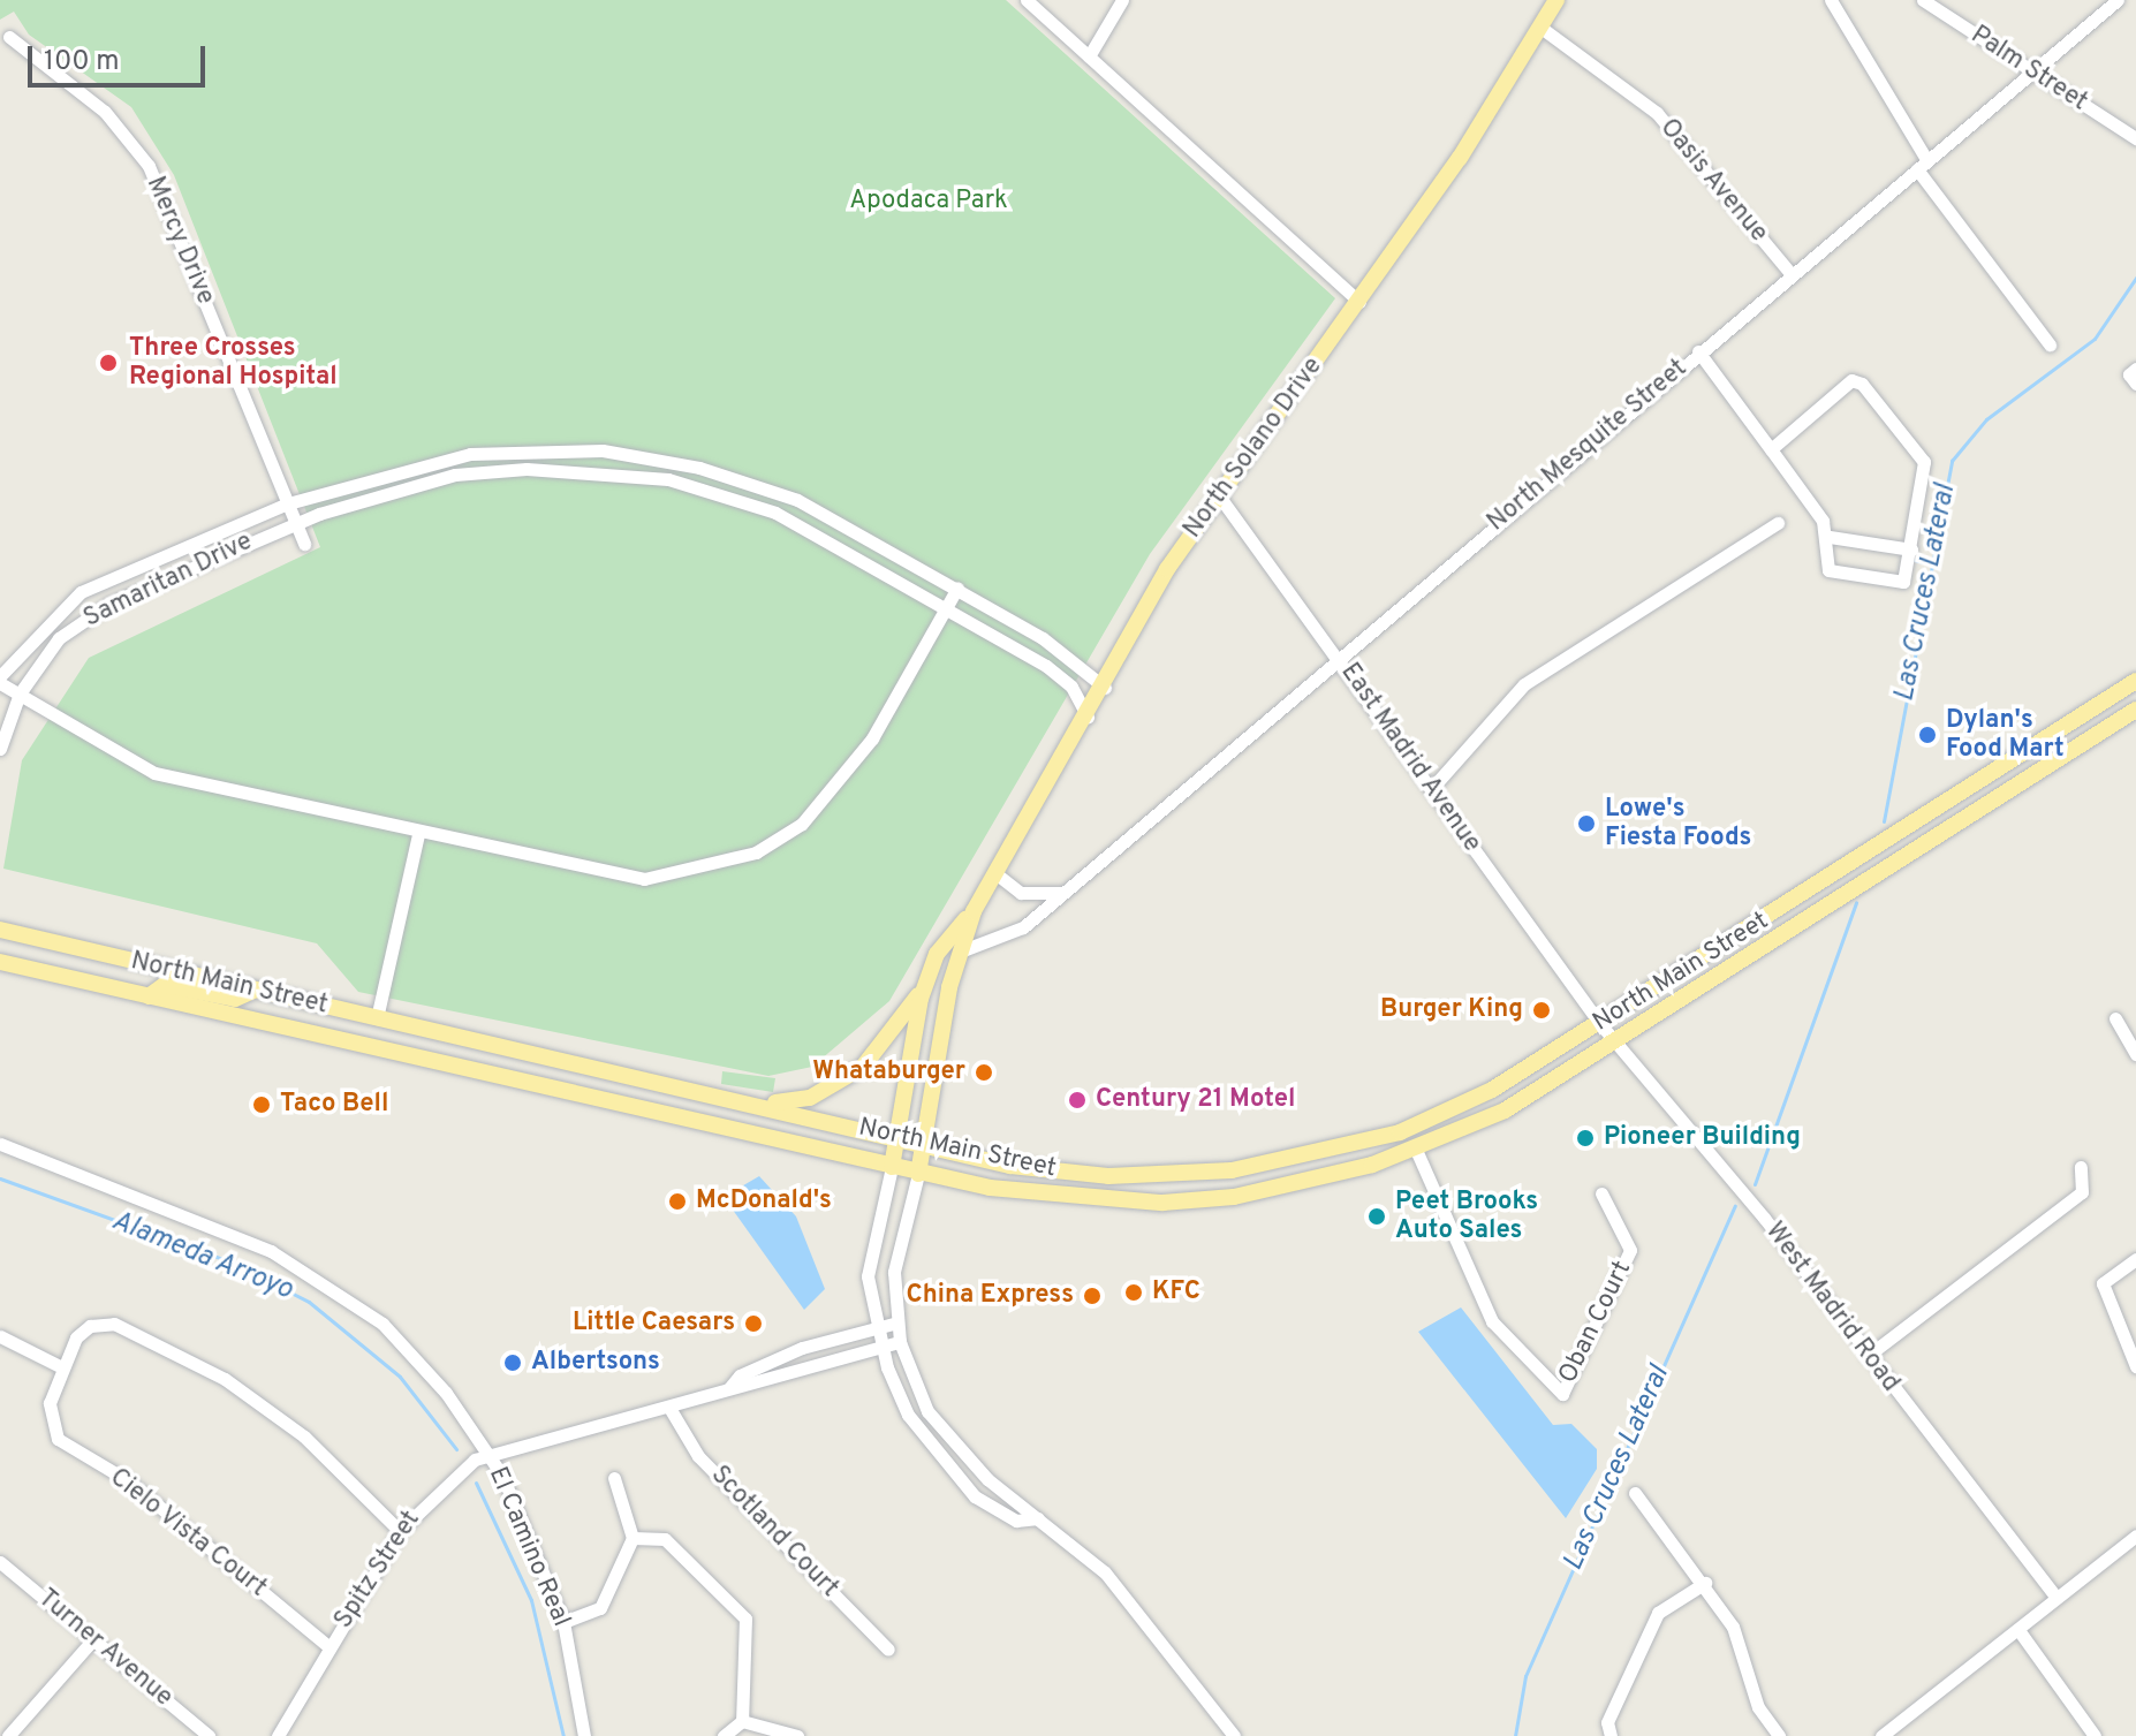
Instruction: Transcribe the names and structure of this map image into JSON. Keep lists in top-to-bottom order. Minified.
{"streets":{"main road":["North Solano Drive","North Main Street"],"street":["Palm Street","Oasis Avenue","Mercy Drive","North Mesquite Street","Samaritan Drive","East Madrid Avenue","West Madrid Road","Oban Court","Scotland Court","Cielo Vista Court","El Camino Real","Spitz Street","Turner Avenue"]},"crossings":[["Palm Street","North Mesquite Street"],["Oasis Avenue","North Mesquite Street"],["Oasis Avenue","North Solano Drive"],["Mercy Drive","Samaritan Drive"],["North Mesquite Street","North Solano Drive"],["North Mesquite Street","East Madrid Avenue"],["North Solano Drive","Samaritan Drive"],["North Solano Drive","East Madrid Avenue"],["North Solano Drive","North Main Street"],["East Madrid Avenue","North Main Street"],["East Madrid Avenue","West Madrid Road"],["North Main Street","West Madrid Road"],["North Main Street","Oban Court"],["Scotland Court","Spitz Street"],["Cielo Vista Court","Spitz Street"],["El Camino Real","Spitz Street"]],"water":["Las Cruces Lateral","Alameda Arroyo"],"parks":["Apodaca Park"],"places":["Three Crosses Regional Hospital","Dylan's Food Mart","Lowe's Fiesta Foods","Burger King","Whataburger","Century 21 Motel","Taco Bell","Pioneer Building","McDonald's","Peet Brooks Auto Sales","KFC","China Express","Little Caesars","Albertsons"],"scale_bar":"100 m"}
